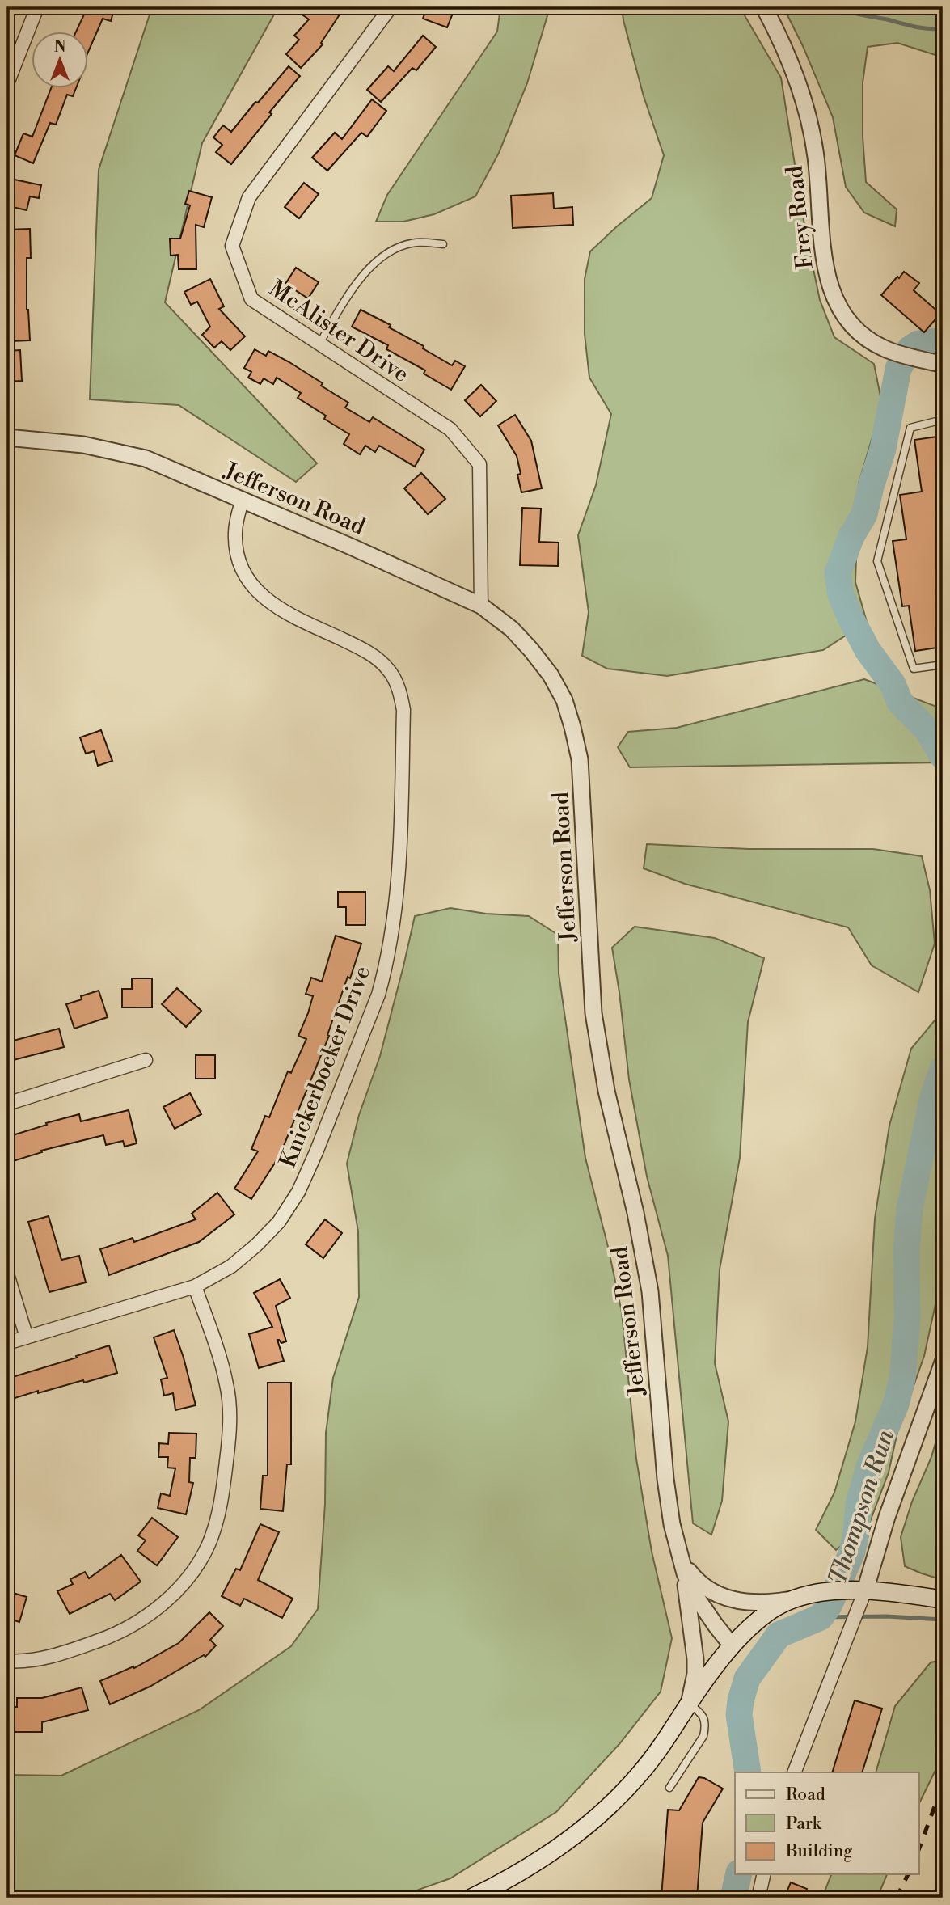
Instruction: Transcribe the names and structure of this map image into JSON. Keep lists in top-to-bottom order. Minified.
{"streets":{"street":["Frey Road","McAlister Drive","Jefferson Road","Knickerbocker Drive"]},"crossings":[["McAlister Drive","Jefferson Road"],["Jefferson Road","Knickerbocker Drive"]],"water":["Thompson Run"],"legend":["Road","Park","Building"],"north":"top"}
